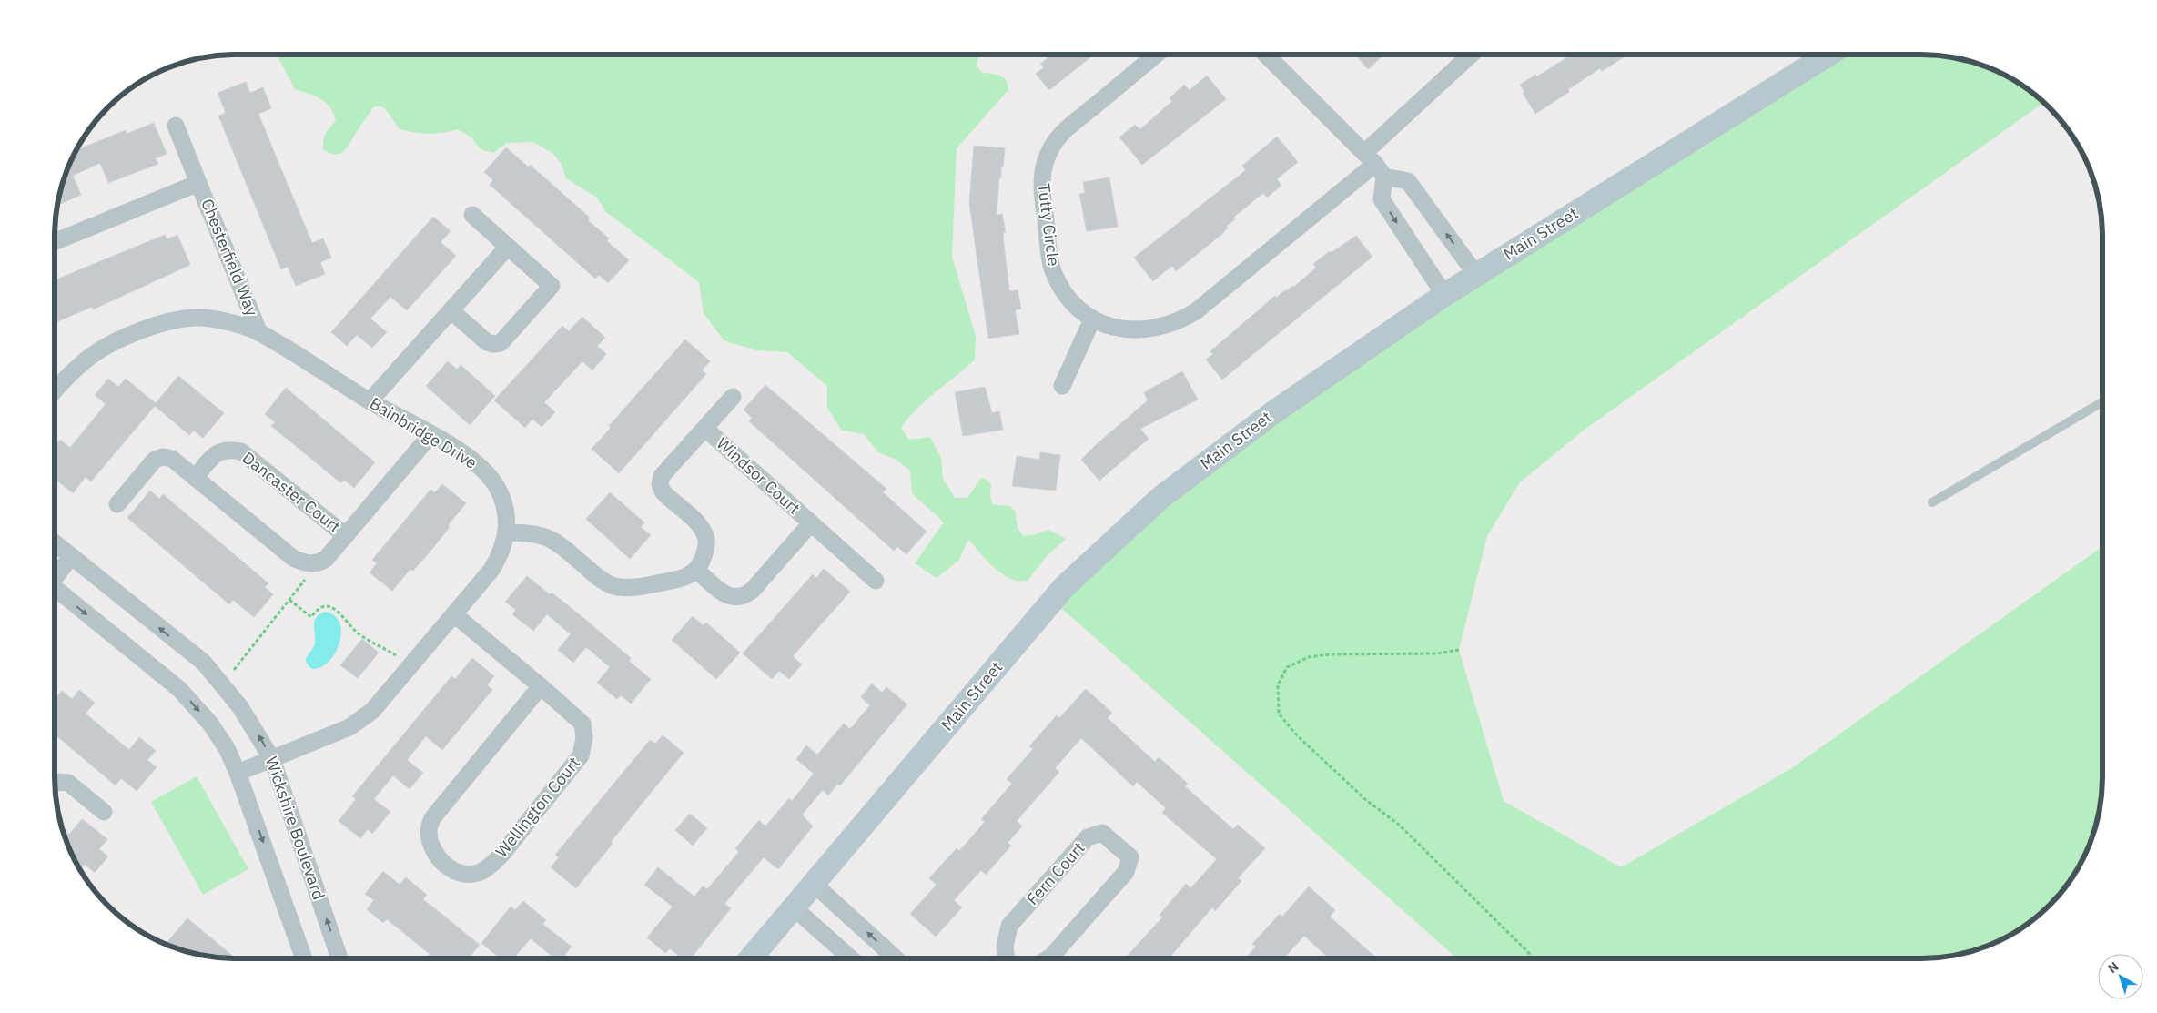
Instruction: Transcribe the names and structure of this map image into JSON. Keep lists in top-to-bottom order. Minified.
{"streets":{"main road":["Main Street"],"street":["Tutty Circle","Chesterfield Way","Bainbridge Drive","Windsor Court","Dancaster Court","Wellington Court","Wickshire Boulevard","Fern Court"]},"crossings":[["Chesterfield Way","Bainbridge Drive"],["Bainbridge Drive","Dancaster Court"],["Bainbridge Drive","Wellington Court"],["Bainbridge Drive","Wickshire Boulevard"]],"north":"top left"}
